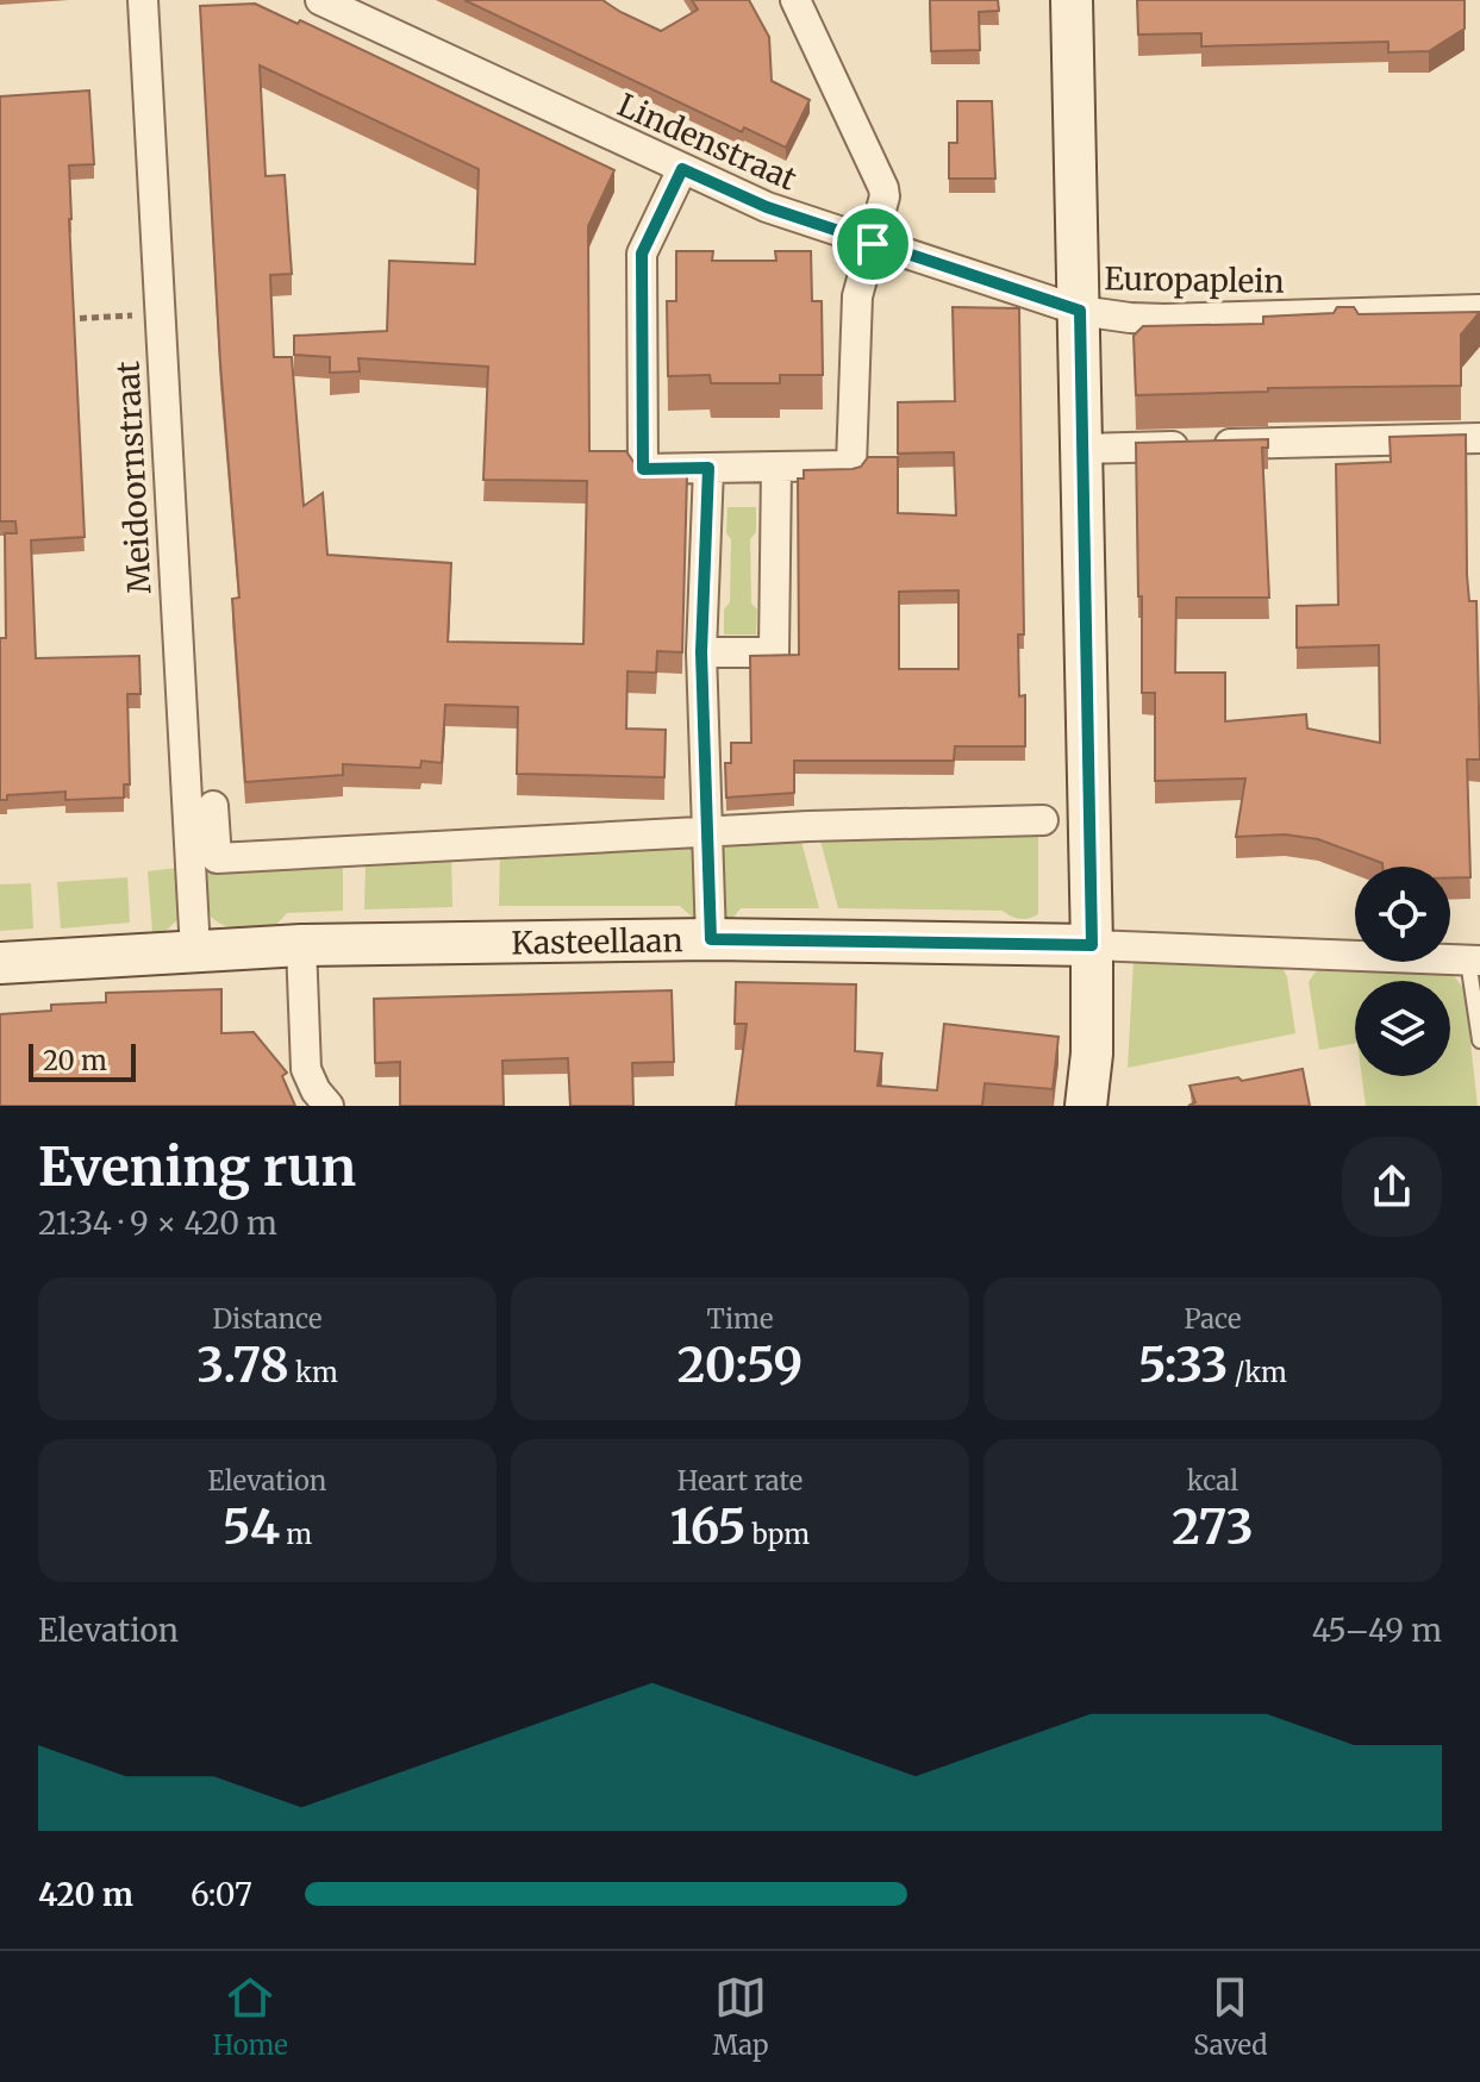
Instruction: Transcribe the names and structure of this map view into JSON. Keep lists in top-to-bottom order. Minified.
{"streets":{"street":["Lindenstraat","Europaplein","Meidoornstraat","Kasteellaan"]},"crossings":[["Lindenstraat","Europaplein"],["Meidoornstraat","Kasteellaan"]],"scale_bar":"20 m","page":{"scale":"20 m","heading":["Evening run","21:34 · 9 × 420 m"],"stats":[["Distance","3.78 km"],["Time","20:59"],["Pace","5:33 /km"],["Elevation","54 m"],["Heart rate","165 bpm"],["kcal","273"]],"chart":["Elevation","45–49 m"],"list":[{"name":"420 m","note":"6:07"}],"tabs":["Home","Map","Saved"]}}
